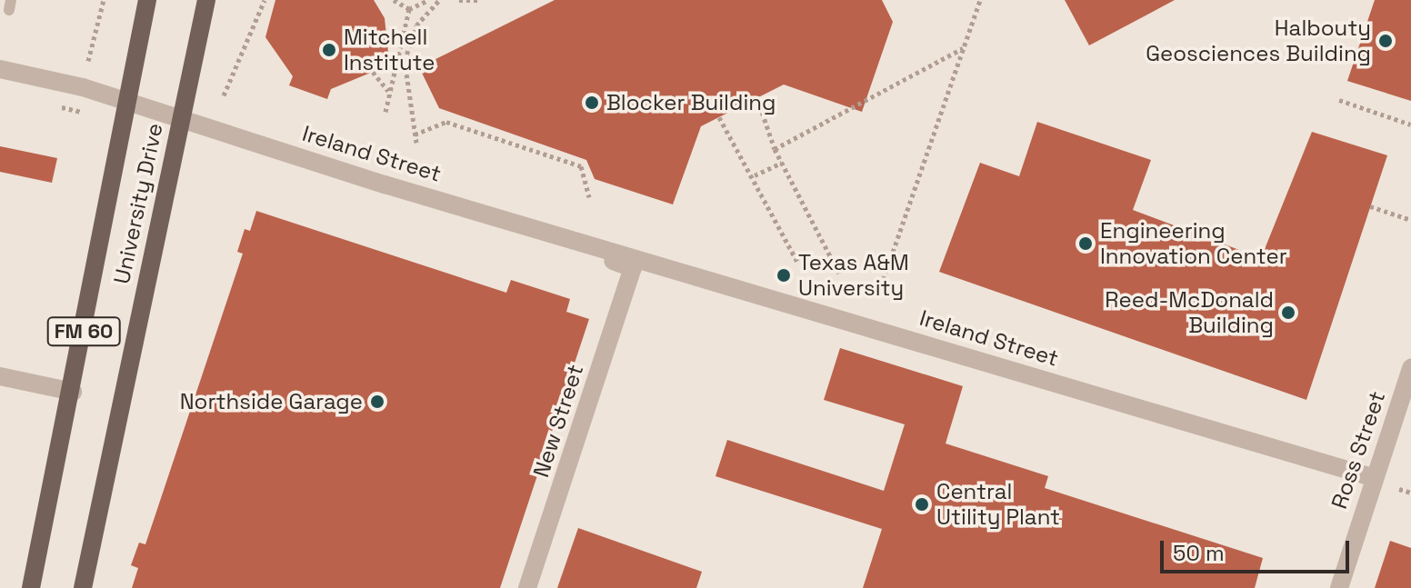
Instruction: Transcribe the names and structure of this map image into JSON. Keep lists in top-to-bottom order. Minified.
{"streets":{"main road":["University Drive","FM 60"],"street":["Ireland Street","New Street","Ross Street"]},"crossings":[["Ireland Street","University Drive"],["Ireland Street","New Street"],["Ireland Street","Ross Street"]],"places":["Halbouty Geosciences Building","Mitchell Institute","Blocker Building","Engineering Innovation Center","Texas A&M University","Reed-McDonald Building","Northside Garage","Central Utility Plant"],"scale_bar":"50 m"}
